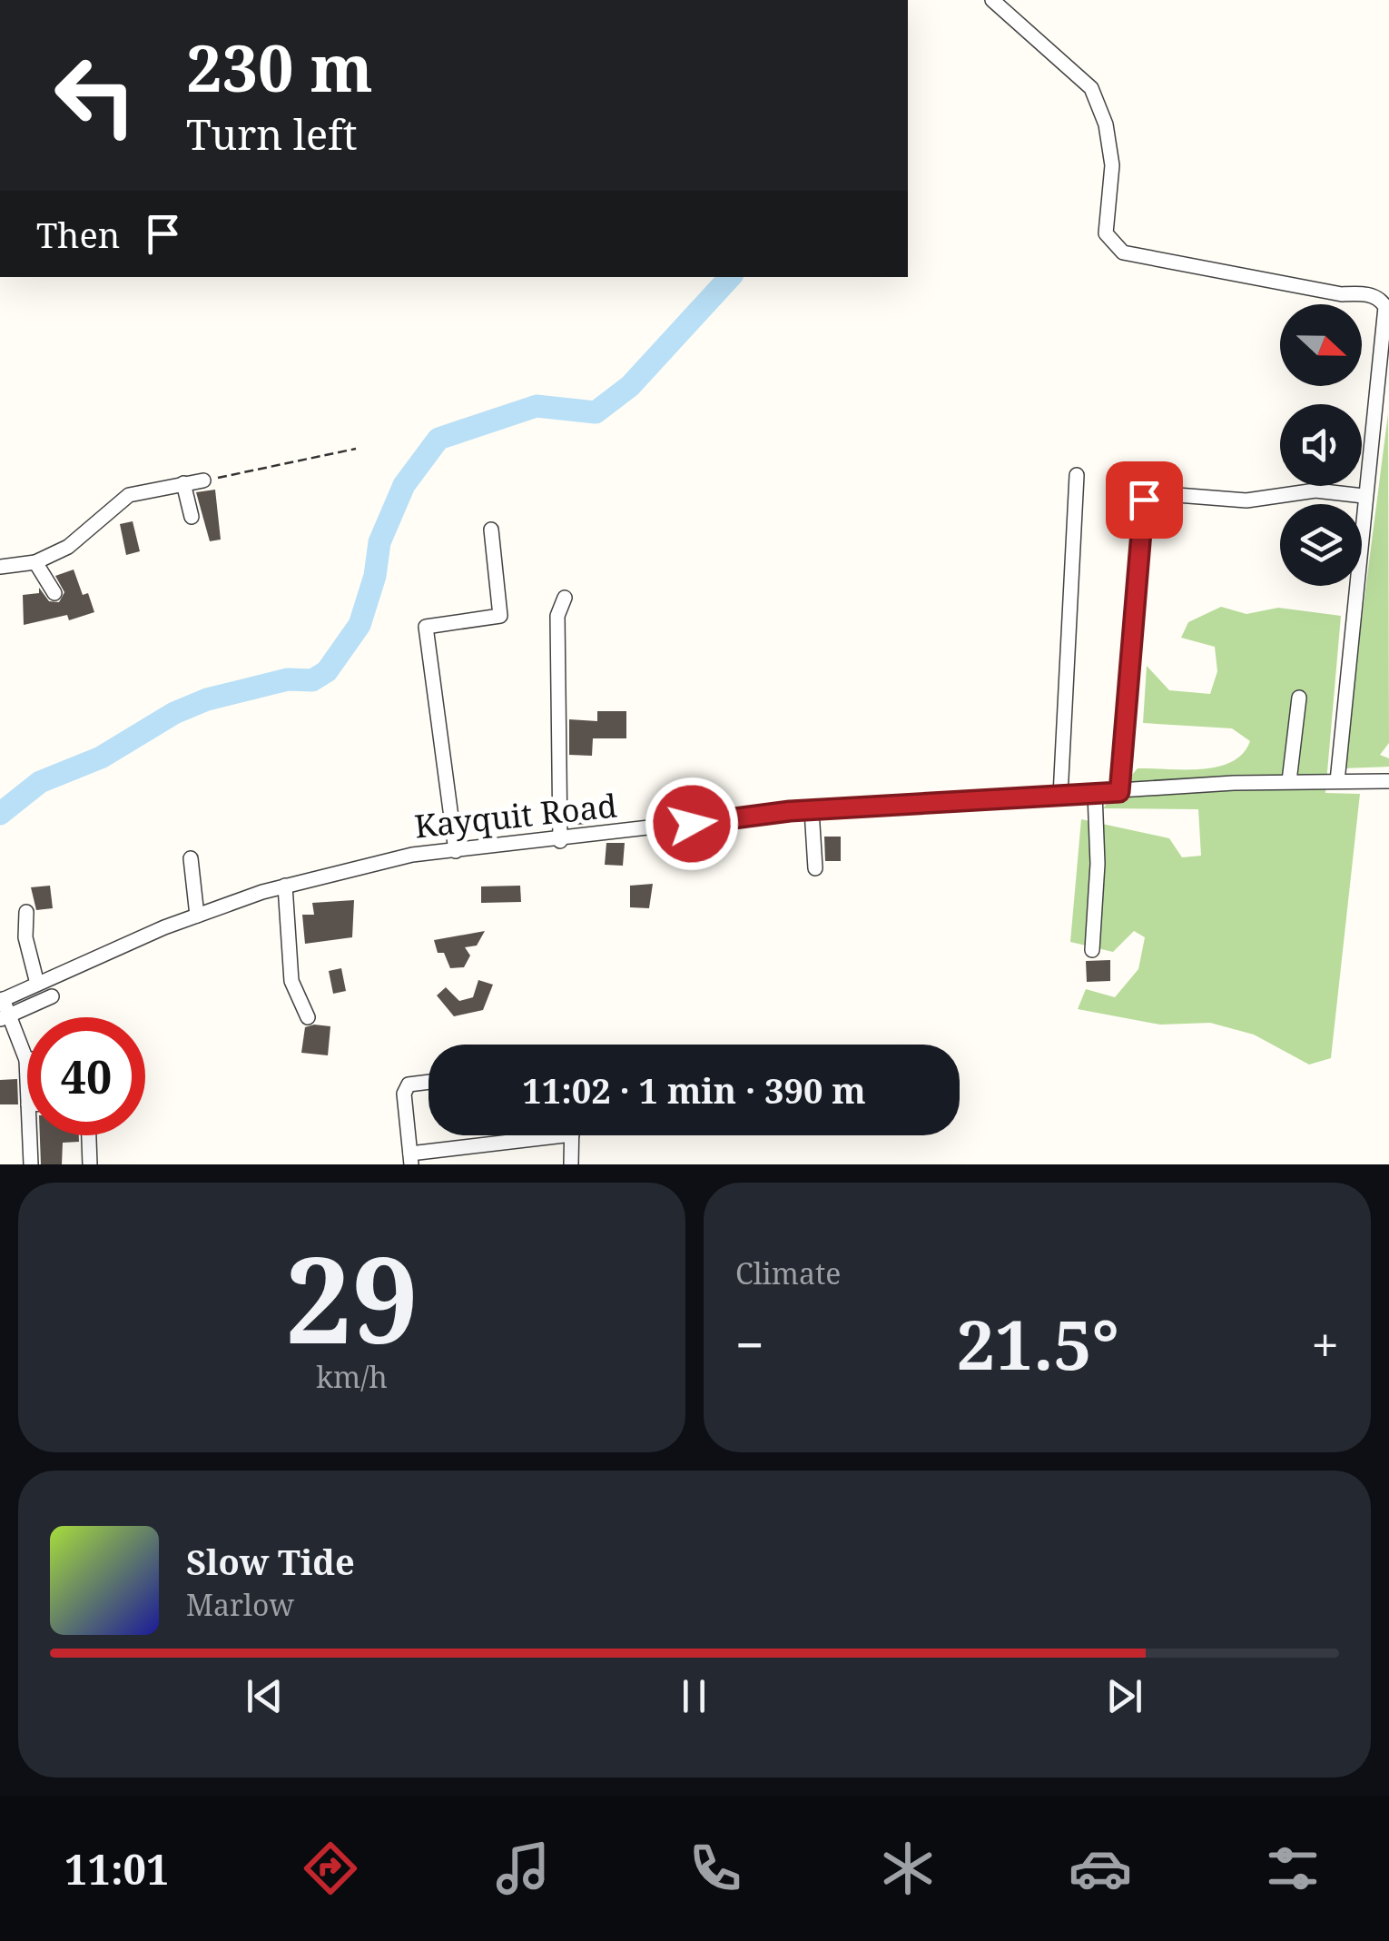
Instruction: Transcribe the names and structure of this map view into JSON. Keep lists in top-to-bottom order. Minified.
{"streets":{"street":["Kayquit Road"]},"north":"right","page":{"turn":["230 m","Turn left"],"then":"Then","limit":"40","trip":"11:02 · 1 min · 390 m","tile":[["29","km/h"],"Climate"],"heat":["−","21.5°","+"],"song":["Slow Tide","Marlow"],"tabs":"11:01"}}
